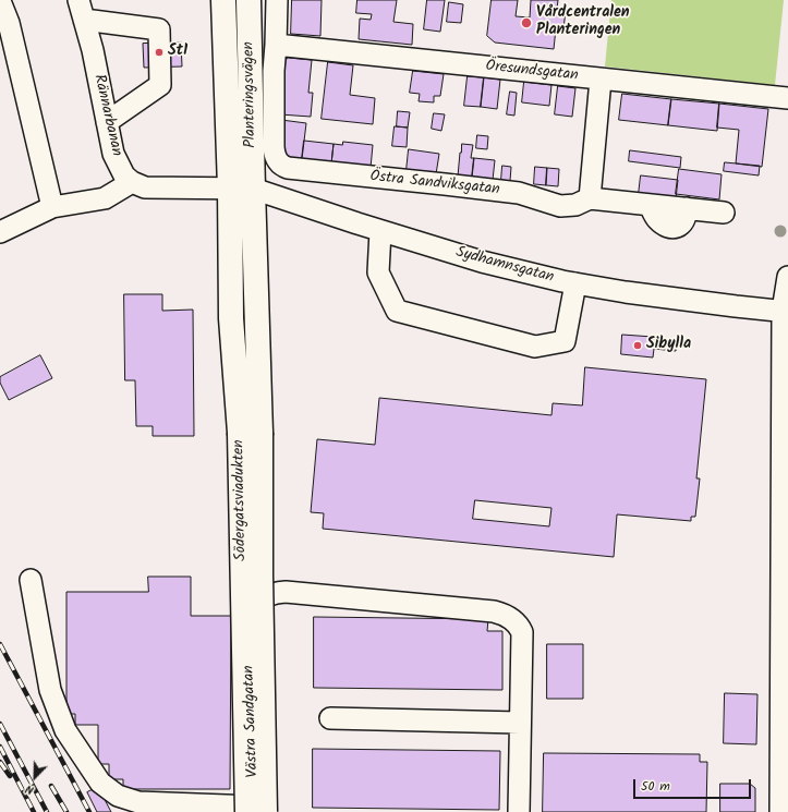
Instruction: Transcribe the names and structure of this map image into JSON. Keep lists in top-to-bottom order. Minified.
{"streets":{"main road":["Planteringsvägen","Södergatsviadukten"],"street":["Öresundsgatan","Rännarbanan","Östra Sandviksgatan","Sydhamnsgatan","Västra Sandgatan"]},"crossings":[["Öresundsgatan","Planteringsvägen"],["Planteringsvägen","Östra Sandviksgatan"],["Planteringsvägen","Sydhamnsgatan"],["Planteringsvägen","Södergatsviadukten"],["Sydhamnsgatan","Södergatsviadukten"],["Södergatsviadukten","Västra Sandgatan"]],"places":["Vårdcentralen Planteringen","St1","Sibylla"],"scale_bar":"50 m","north":"bottom left"}
